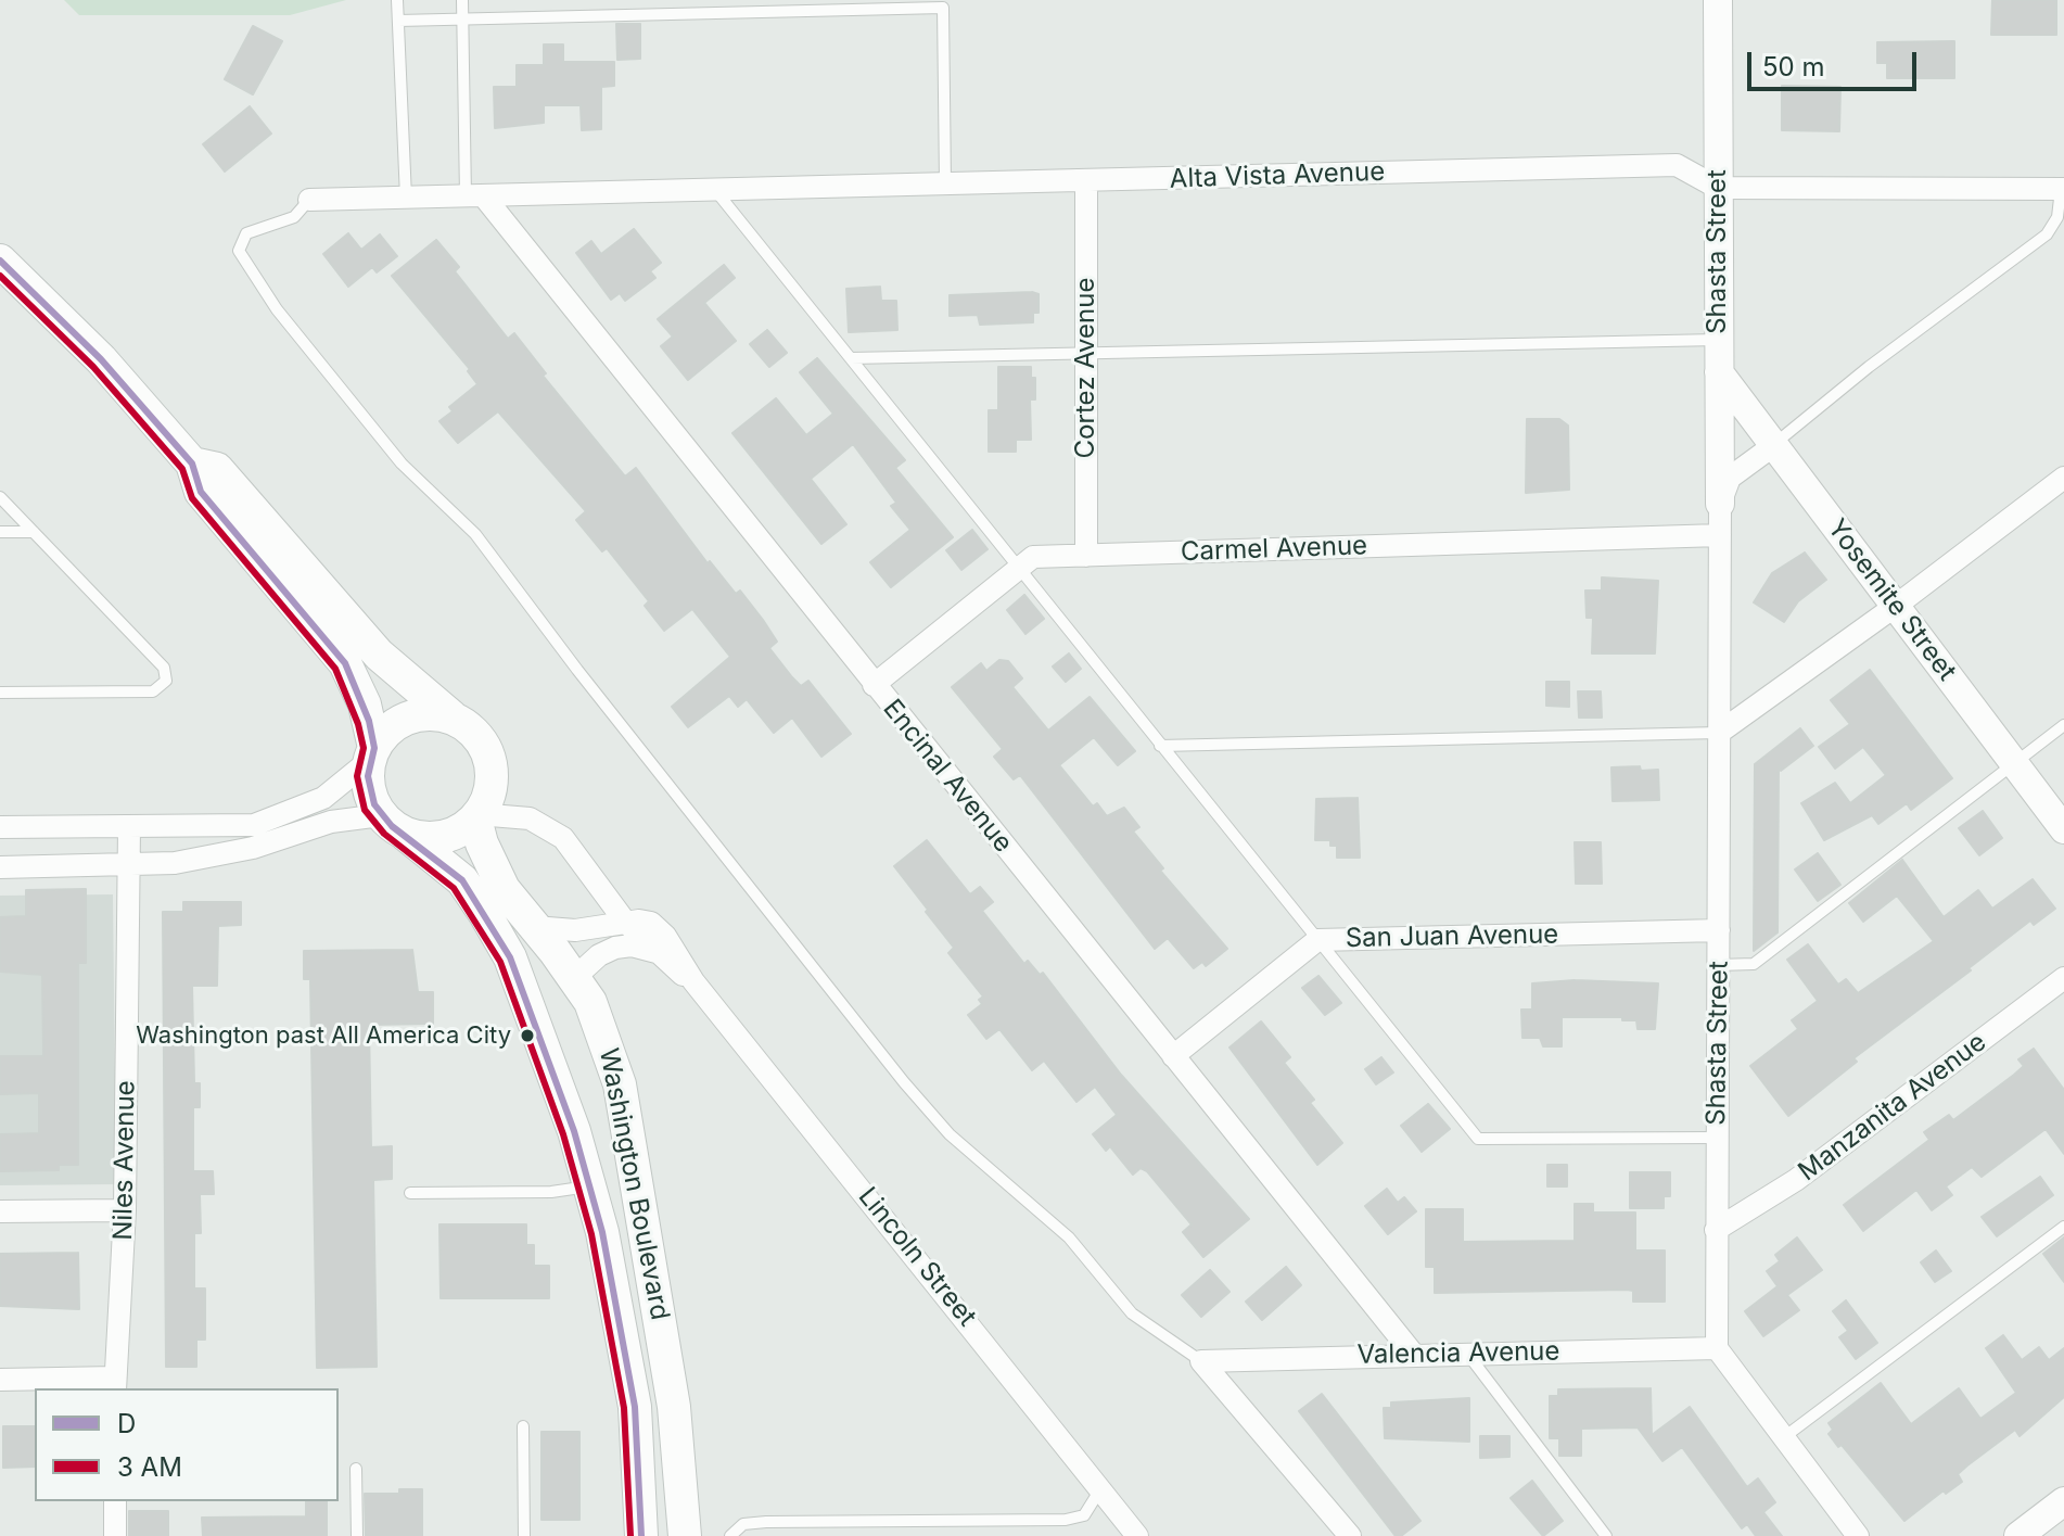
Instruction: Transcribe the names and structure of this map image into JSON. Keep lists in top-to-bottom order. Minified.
{"streets":{"main road":["Washington Boulevard"],"street":["Alta Vista Avenue","Shasta Street","Cortez Avenue","Carmel Avenue","Yosemite Street","Encinal Avenue","San Juan Avenue","Manzanita Avenue","Niles Avenue","Lincoln Street","Valencia Avenue"]},"crossings":[["Alta Vista Avenue","Shasta Street"],["Alta Vista Avenue","Cortez Avenue"],["Alta Vista Avenue","Encinal Avenue"],["Shasta Street","Carmel Avenue"],["Shasta Street","Yosemite Street"],["Shasta Street","San Juan Avenue"],["Shasta Street","Manzanita Avenue"],["Shasta Street","Valencia Avenue"],["Cortez Avenue","Carmel Avenue"],["Carmel Avenue","Encinal Avenue"],["Encinal Avenue","San Juan Avenue"],["Encinal Avenue","Valencia Avenue"],["Washington Boulevard","Lincoln Street"]],"places":["Washington past All America City"],"lines":["transit line D"],"legend":["D","3 AM"],"scale_bar":"50 m"}
